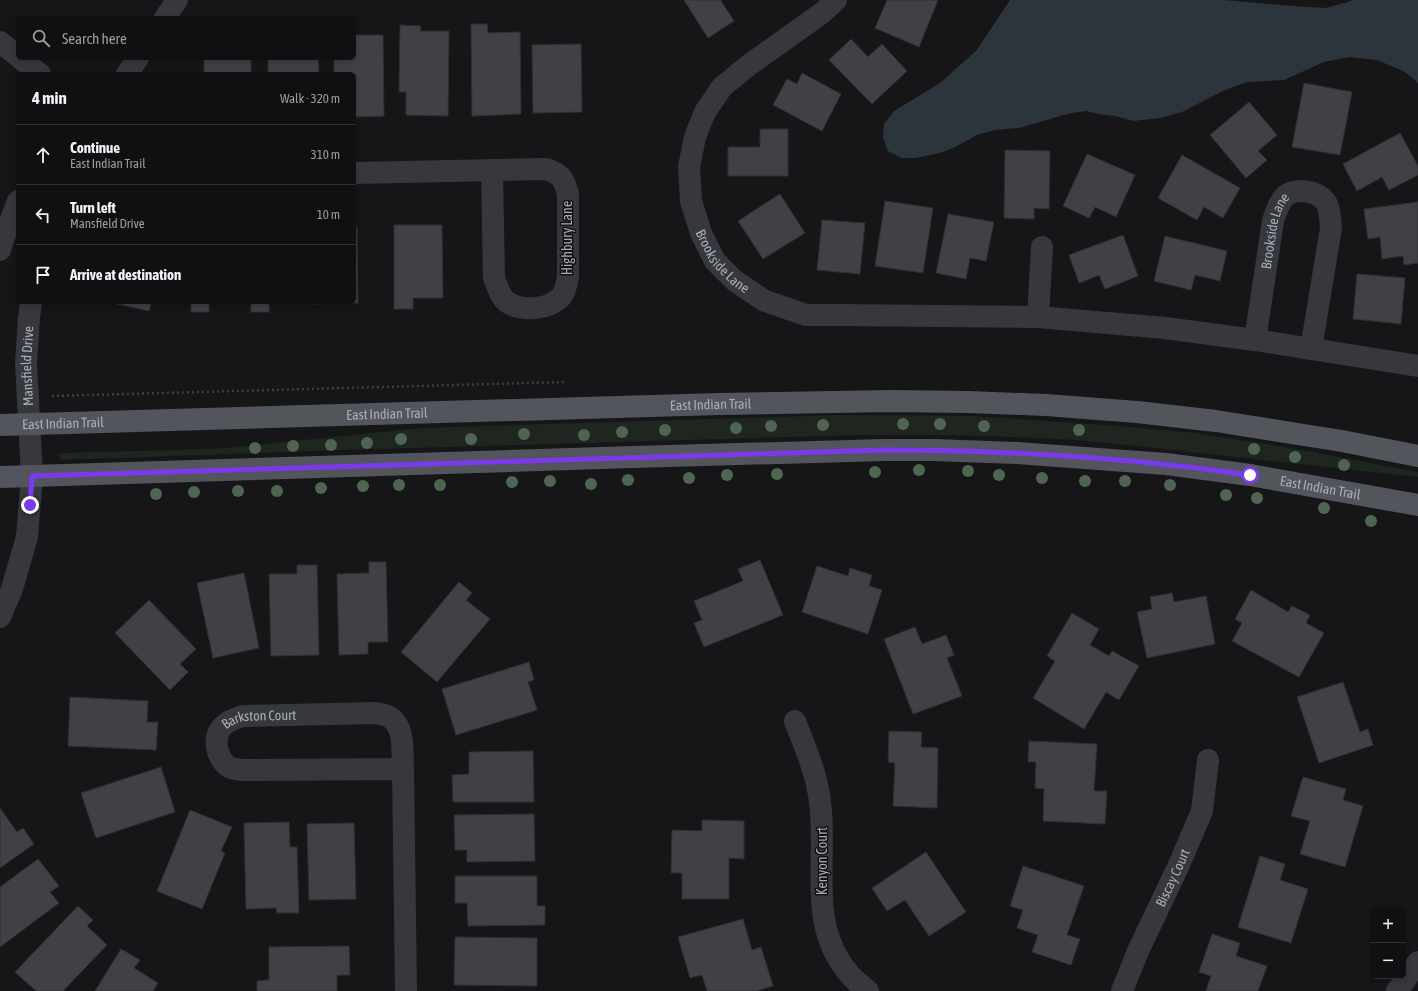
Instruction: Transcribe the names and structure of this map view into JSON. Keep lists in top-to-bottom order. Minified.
{"streets":{"main road":["East Indian Trail"],"street":["Brookside Lane","Highbury Lane","Mansfield Drive","Barkston Court","Kenyon Court","Biscay Court"]},"crossings":[["Mansfield Drive","East Indian Trail"]],"page":{"search":"Search here","heading":["4 min","Walk · 320 m"],"list":[["Continue","East Indian Trail","310 m"],["Turn left","Mansfield Drive","10 m"],"Arrive at destination"],"map_buttons":["+","−"]}}
